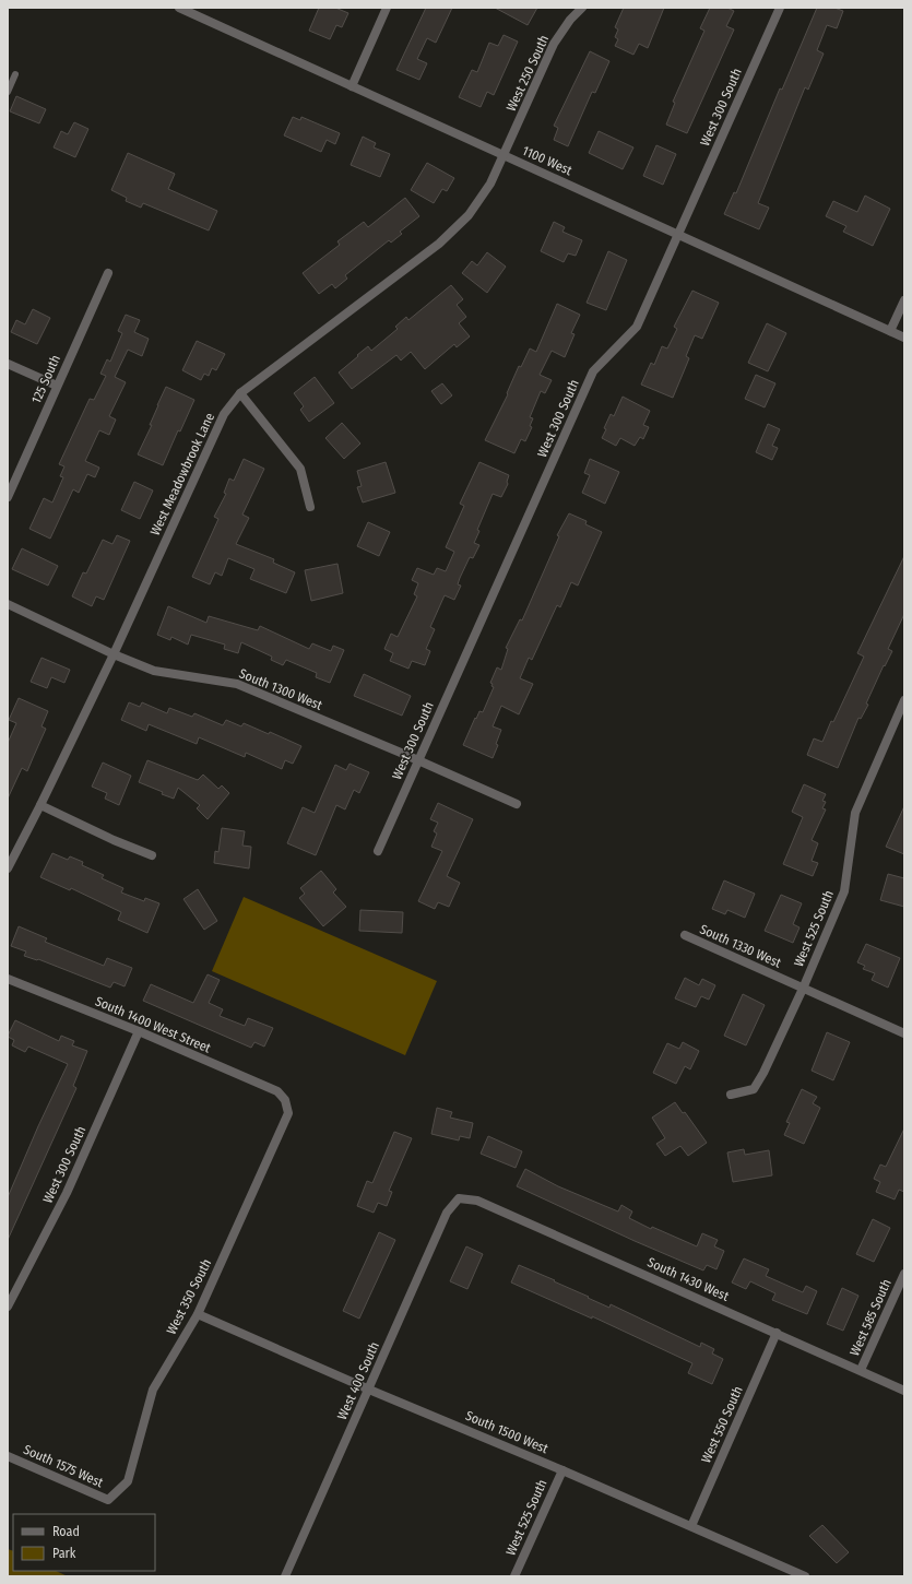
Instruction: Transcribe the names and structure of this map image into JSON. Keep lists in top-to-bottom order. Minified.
{"streets":{"street":["West 250 South","West 300 South","1100 West","125 South","West Meadowbrook Lane","South 1300 West","West 525 South","South 1330 West","South 1400 West Street","South 1430 West","West 350 South","West 585 South","West 400 South","West 550 South","South 1500 West","South 1575 West"]},"crossings":[["West 250 South","1100 West"],["West 250 South","West Meadowbrook Lane"],["West 300 South","1100 West"],["West 300 South","South 1300 West"],["West 300 South","South 1400 West Street"],["1100 West","West Meadowbrook Lane"],["West Meadowbrook Lane","South 1300 West"],["West 525 South","South 1330 West"],["West 525 South","South 1500 West"],["South 1400 West Street","West 350 South"],["South 1430 West","West 585 South"],["South 1430 West","West 400 South"],["South 1430 West","West 550 South"],["West 350 South","South 1500 West"],["West 350 South","South 1575 West"],["West 400 South","South 1500 West"],["West 550 South","South 1500 West"]],"legend":["Road","Park"]}
